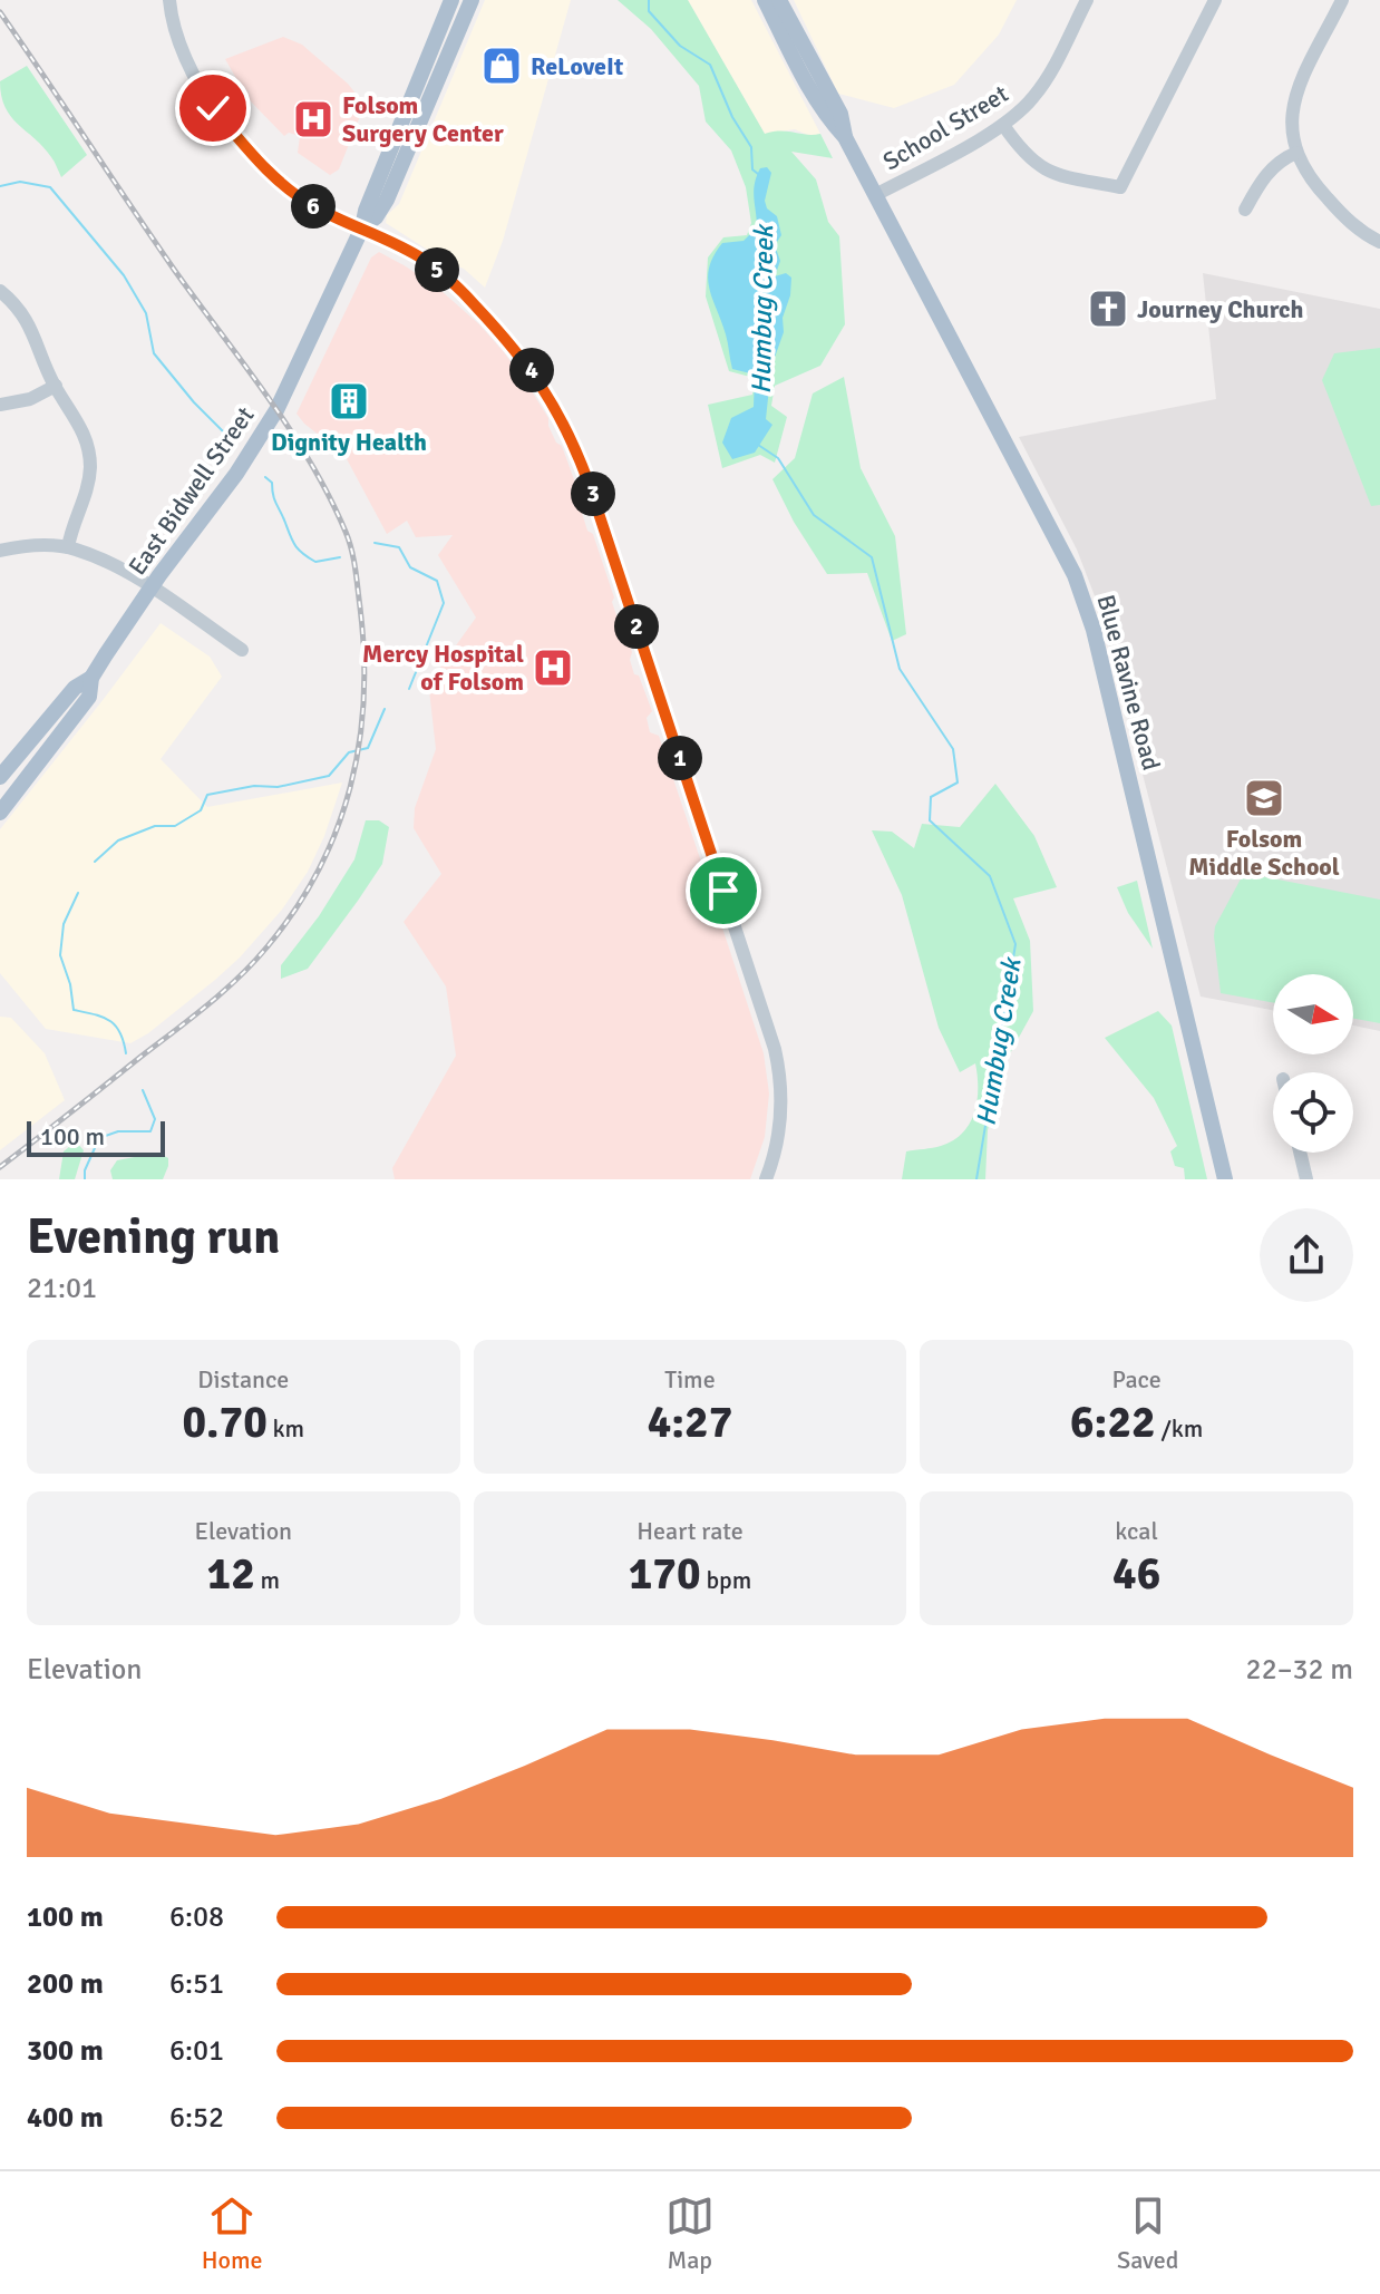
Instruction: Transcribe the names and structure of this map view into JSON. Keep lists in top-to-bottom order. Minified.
{"streets":{"main road":["East Bidwell Street","Blue Ravine Road"],"street":["School Street"]},"crossings":[["School Street","Blue Ravine Road"]],"water":["Humbug Creek"],"places":{"shop":["ReLoveIt"],"hospital":["Folsom Surgery Center","Mercy Hospital of Folsom"],"church":["Journey Church"],"building":["Dignity Health"],"school or university":["Folsom Middle School"]},"scale_bar":"100 m","north":"right","page":{"pins":["6","5","4","3","2","1"],"scale":"100 m","heading":["Evening run","21:01"],"stats":[["Distance","0.70 km"],["Time","4:27"],["Pace","6:22 /km"],["Elevation","12 m"],["Heart rate","170 bpm"],["kcal","46"]],"chart":["Elevation","22–32 m"],"list":[{"name":"100 m","note":"6:08"},{"name":"200 m","note":"6:51"},{"name":"300 m","note":"6:01"},{"name":"400 m","note":"6:52"}],"tabs":["Home","Map","Saved"]}}
